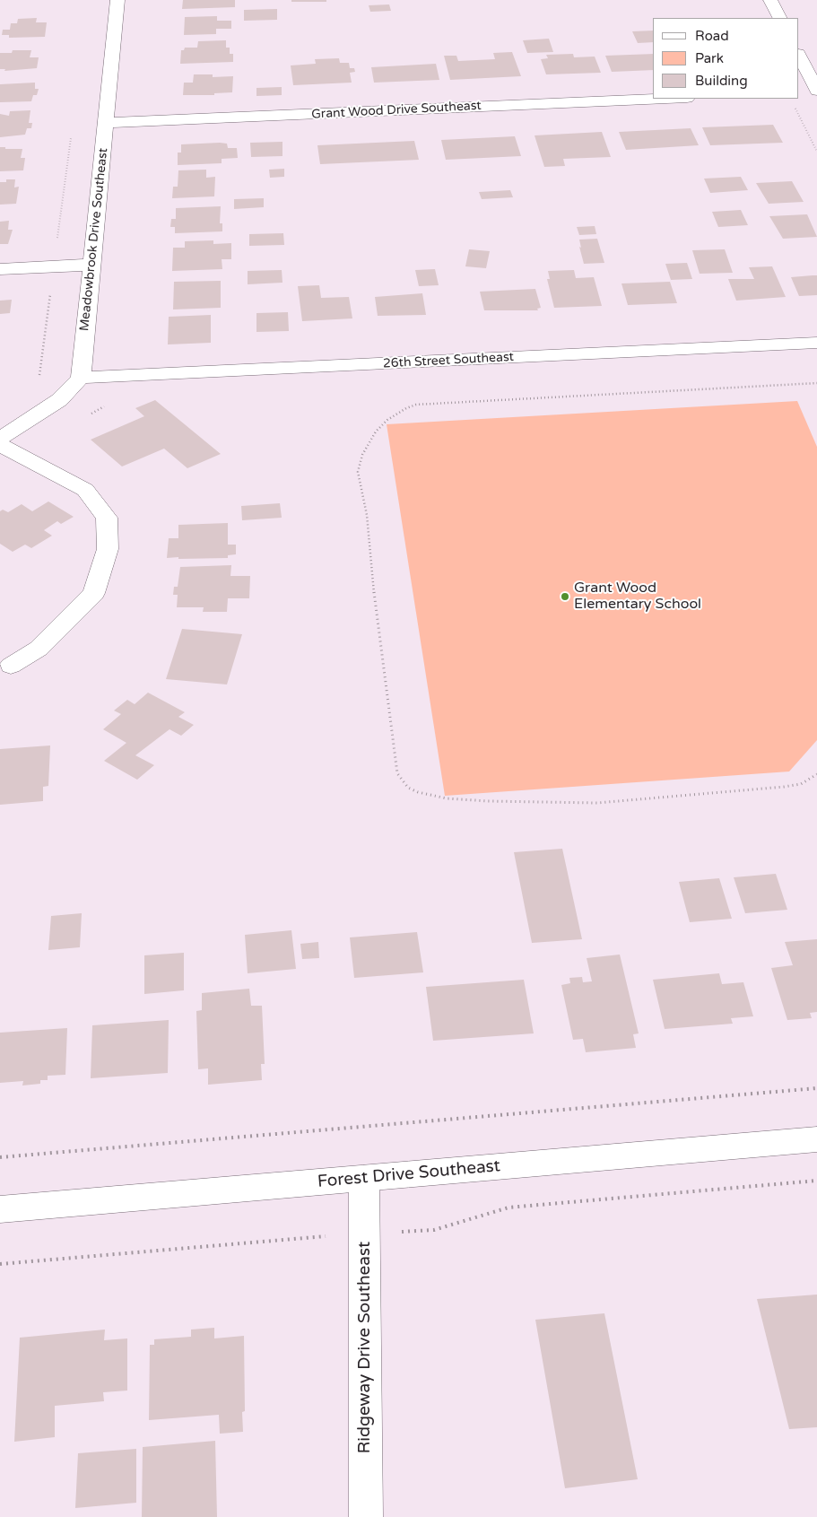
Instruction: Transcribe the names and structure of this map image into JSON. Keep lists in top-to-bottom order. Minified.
{"streets":{"street":["Grant Wood Drive Southeast","Meadowbrook Drive Southeast","26th Street Southeast","Forest Drive Southeast","Ridgeway Drive Southeast"]},"crossings":[["Grant Wood Drive Southeast","Meadowbrook Drive Southeast"],["Meadowbrook Drive Southeast","26th Street Southeast"],["Forest Drive Southeast","Ridgeway Drive Southeast"]],"places":["Grant Wood Elementary School"],"legend":["Road","Park","Building"]}
